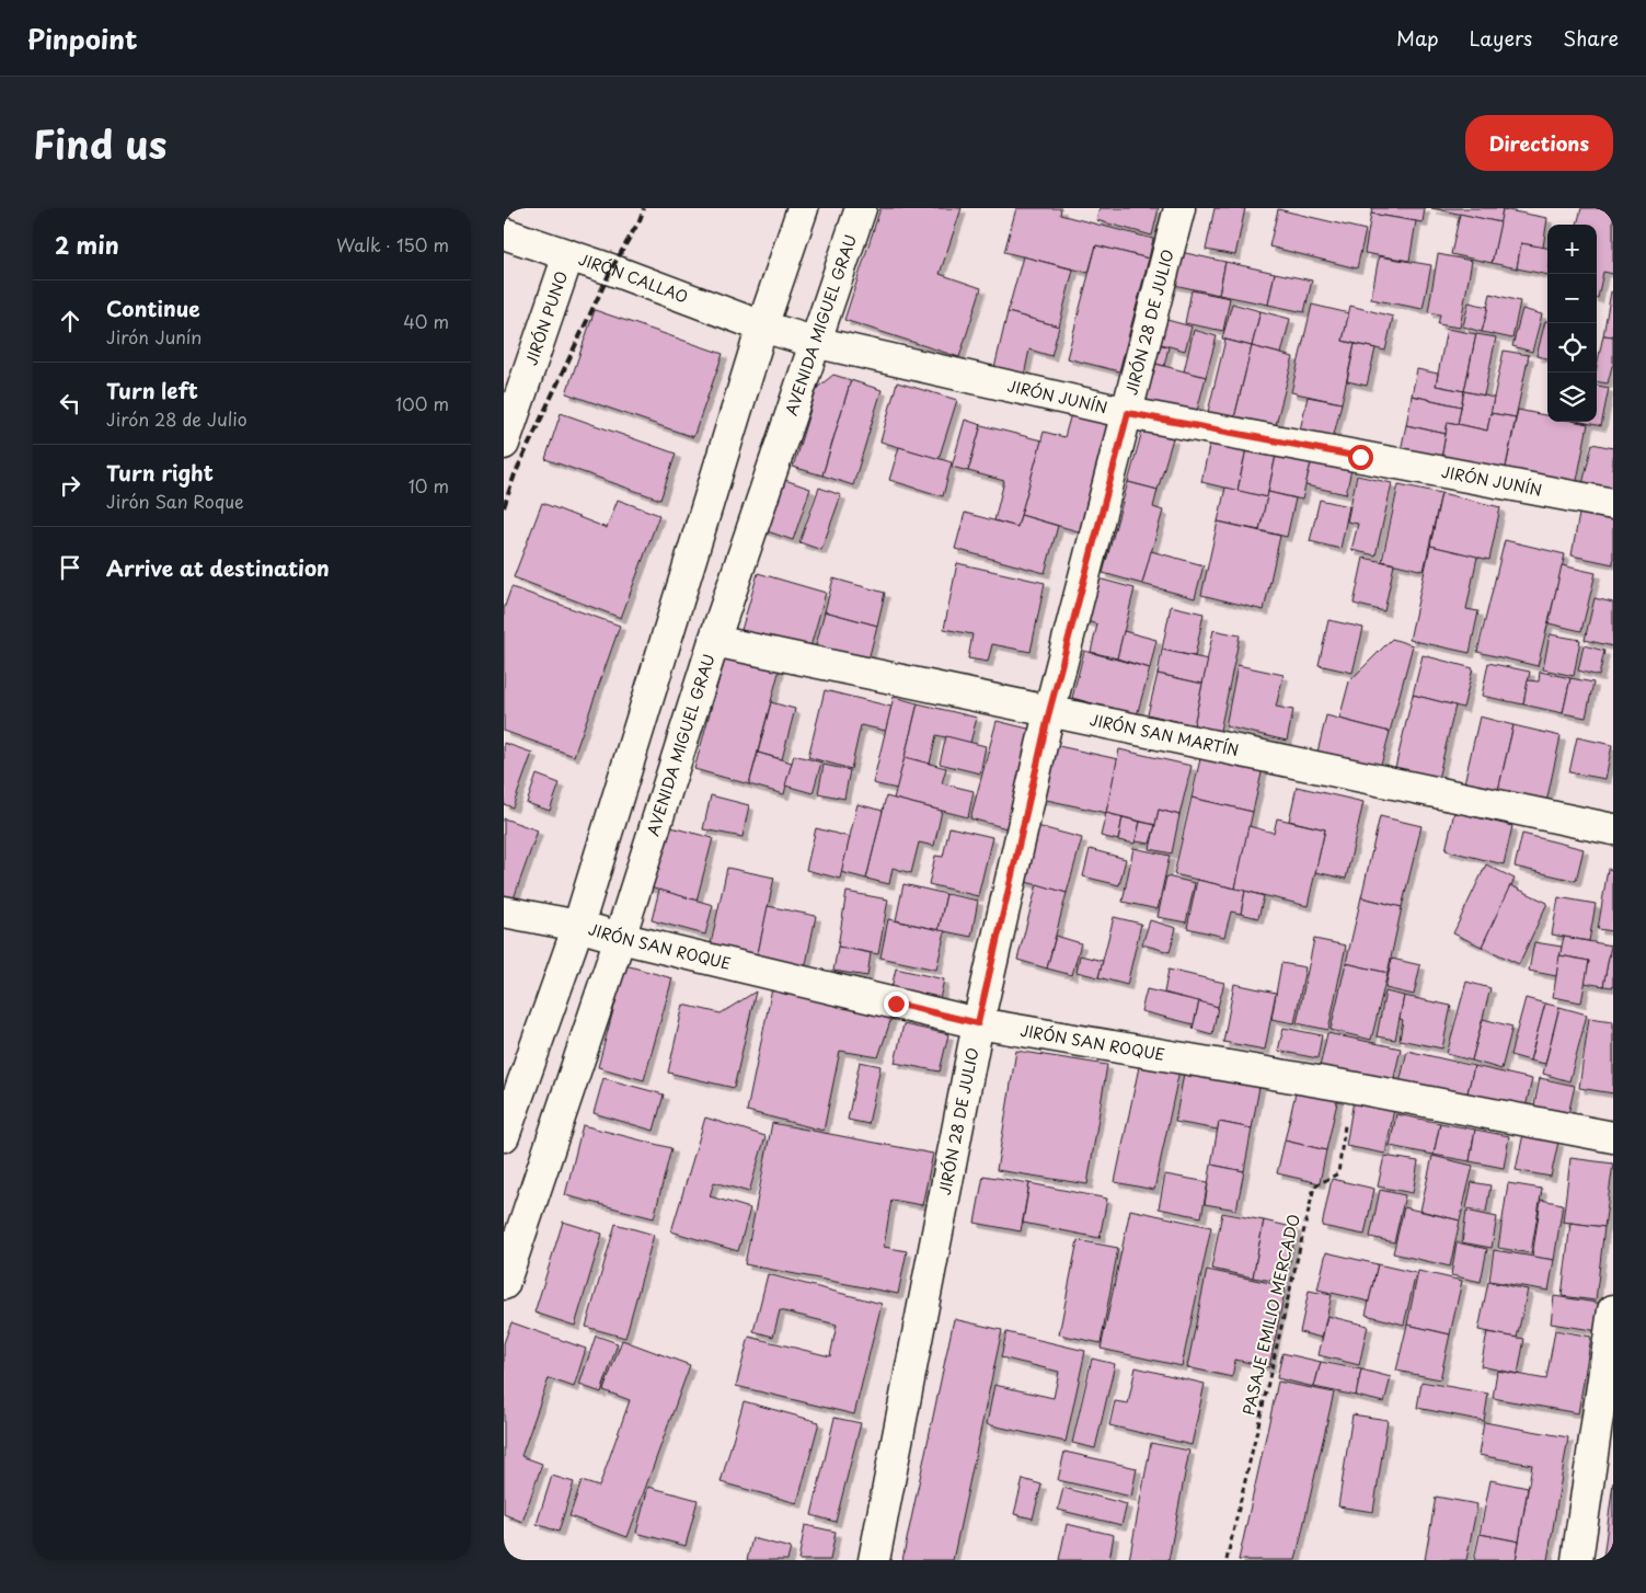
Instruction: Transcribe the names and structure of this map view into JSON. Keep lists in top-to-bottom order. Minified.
{"streets":{"street":["JIRÓN CALLAO","JIRÓN PUNO","JIRÓN 28 DE JULIO","AVENIDA MIGUEL GRAU","JIRÓN JUNÍN","JIRÓN SAN MARTÍN","JIRÓN SAN ROQUE"],"path":["PASAJE EMILIO MERCADO"]},"crossings":[["JIRÓN CALLAO","JIRÓN PUNO"],["JIRÓN CALLAO","JIRÓN JUNÍN"],["JIRÓN 28 DE JULIO","JIRÓN JUNÍN"],["JIRÓN 28 DE JULIO","JIRÓN SAN MARTÍN"],["JIRÓN 28 DE JULIO","JIRÓN SAN ROQUE"],["AVENIDA MIGUEL GRAU","JIRÓN JUNÍN"],["AVENIDA MIGUEL GRAU","JIRÓN SAN MARTÍN"],["AVENIDA MIGUEL GRAU","JIRÓN SAN ROQUE"],["JIRÓN SAN ROQUE","PASAJE EMILIO MERCADO"]],"page":{"header":"Pinpoint","nav":["Map","Layers","Share"],"title":"Find us","buttons":"Directions","heading":["2 min","Walk · 150 m"],"map_buttons":["+","−"],"list":[["Continue","Jirón Junín","40 m"],["Turn left","Jirón 28 de Julio","100 m"],["Turn right","Jirón San Roque","10 m"],"Arrive at destination"]}}
